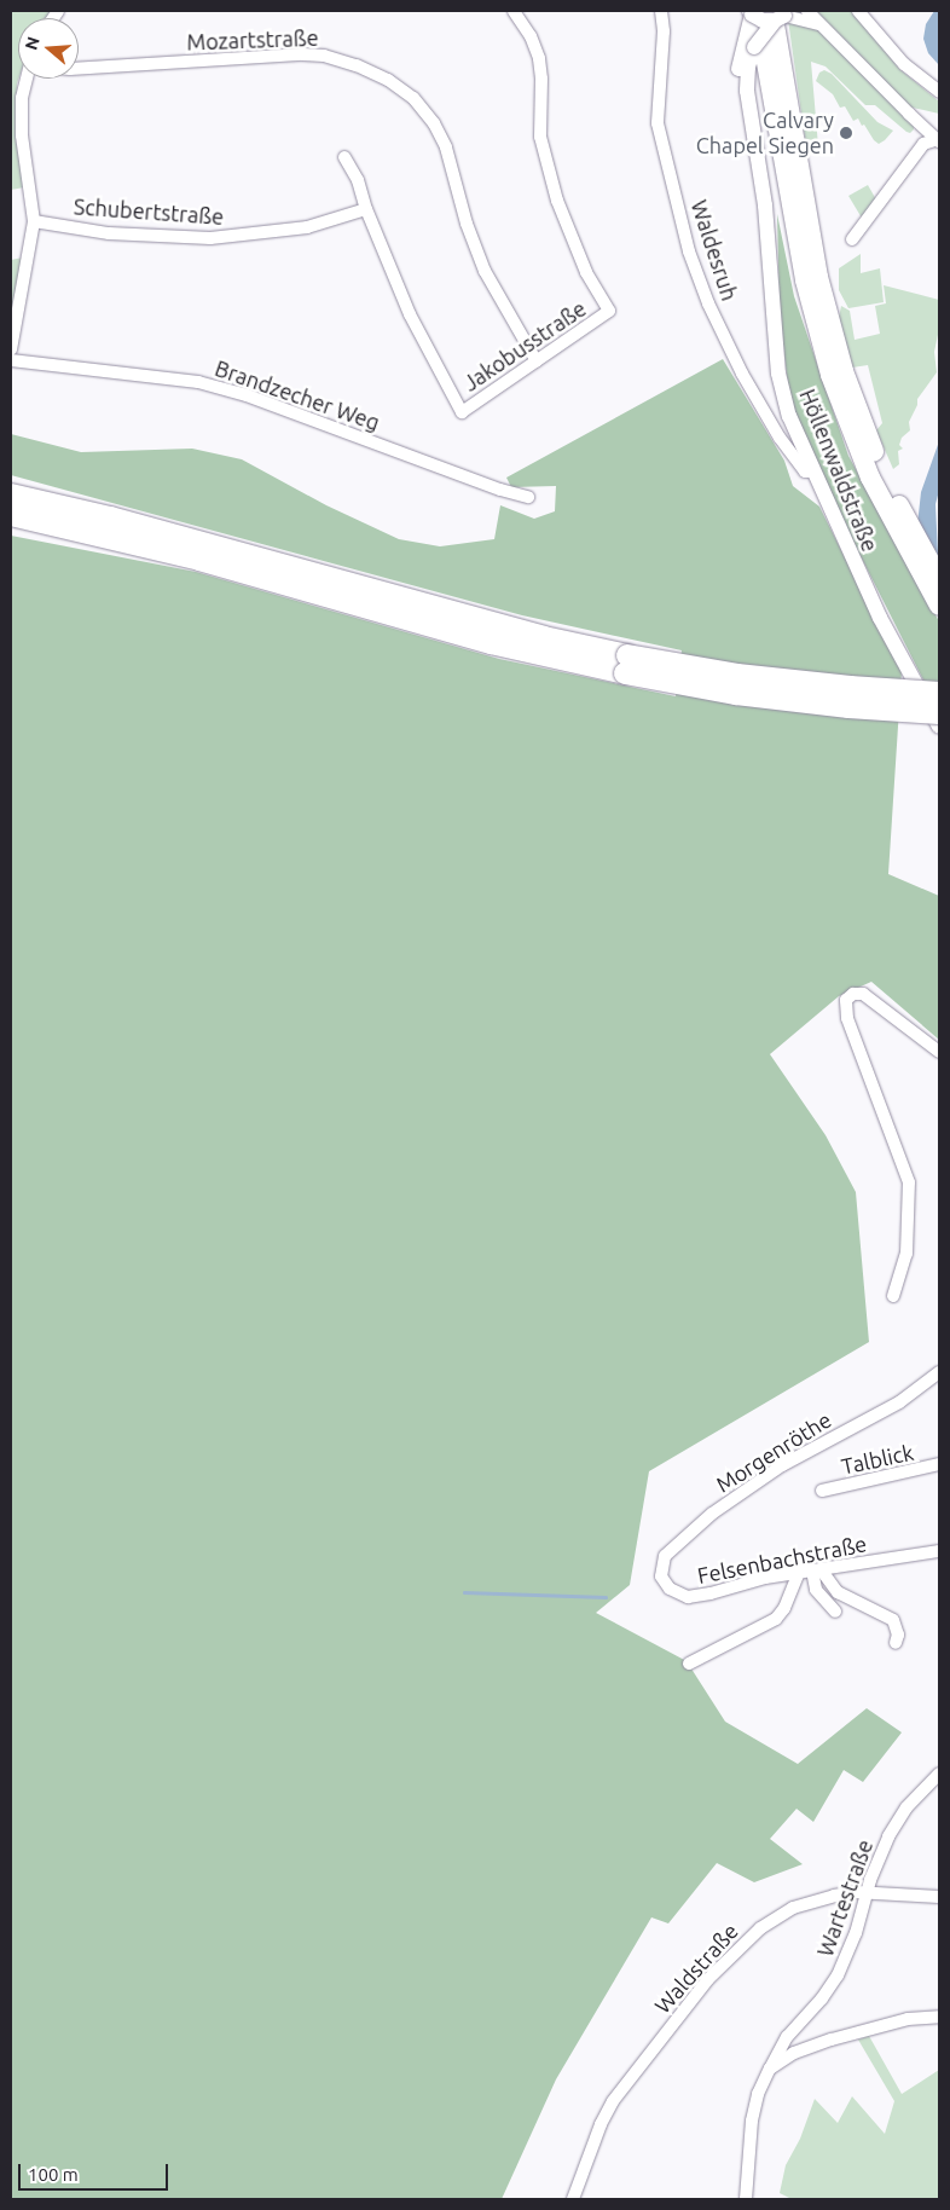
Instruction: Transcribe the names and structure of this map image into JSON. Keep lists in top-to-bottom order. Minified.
{"streets":{"street":["Mozartstraße","Schubertstraße","Waldesruh","Jakobusstraße","Brandzecher Weg","Höllenwaldstraße","Morgenröthe","Talblick","Felsenbachstraße","Wartestraße","Waldstraße"]},"crossings":[["Mozartstraße","Jakobusstraße"],["Schubertstraße","Jakobusstraße"],["Waldesruh","Höllenwaldstraße"],["Morgenröthe","Felsenbachstraße"],["Wartestraße","Waldstraße"]],"places":["Calvary Chapel Siegen"],"scale_bar":"100 m","north":"left"}
